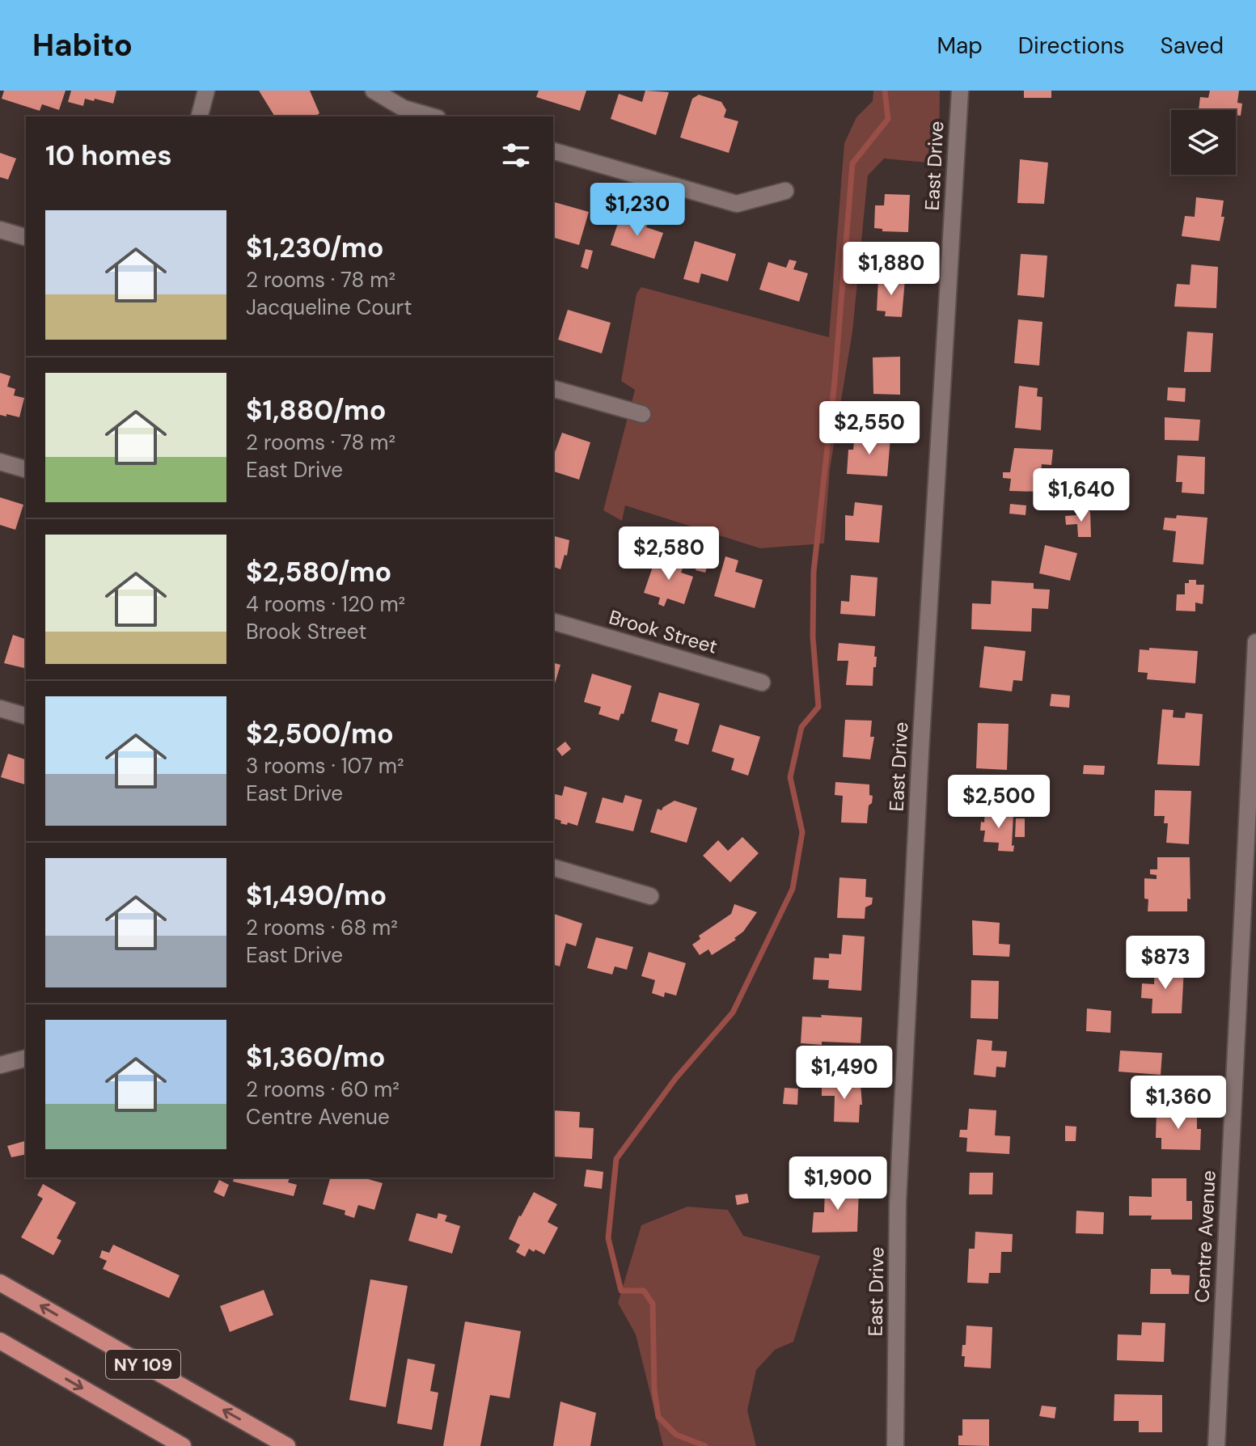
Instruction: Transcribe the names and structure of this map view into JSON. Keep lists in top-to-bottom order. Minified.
{"streets":{"main road":["NY 109"],"street":["East Drive","Brook Street","Centre Avenue"]},"page":{"header":"Habito","nav":["Map","Directions","Saved"],"heading":"10 homes","price":["$1,230","$1,880","$2,550","$1,640","$2,580","$2,500","$873","$1,490","$1,360","$1,900"],"list":[{"name":"$1,230/mo","note":"2 rooms · 78 m² · Jacqueline Court"},{"name":"$1,880/mo","note":"2 rooms · 78 m² · East Drive"},{"name":"$2,580/mo","note":"4 rooms · 120 m² · Brook Street"},{"name":"$2,500/mo","note":"3 rooms · 107 m² · East Drive"},{"name":"$1,490/mo","note":"2 rooms · 68 m² · East Drive"},{"name":"$1,360/mo","note":"2 rooms · 60 m² · Centre Avenue"}]}}
